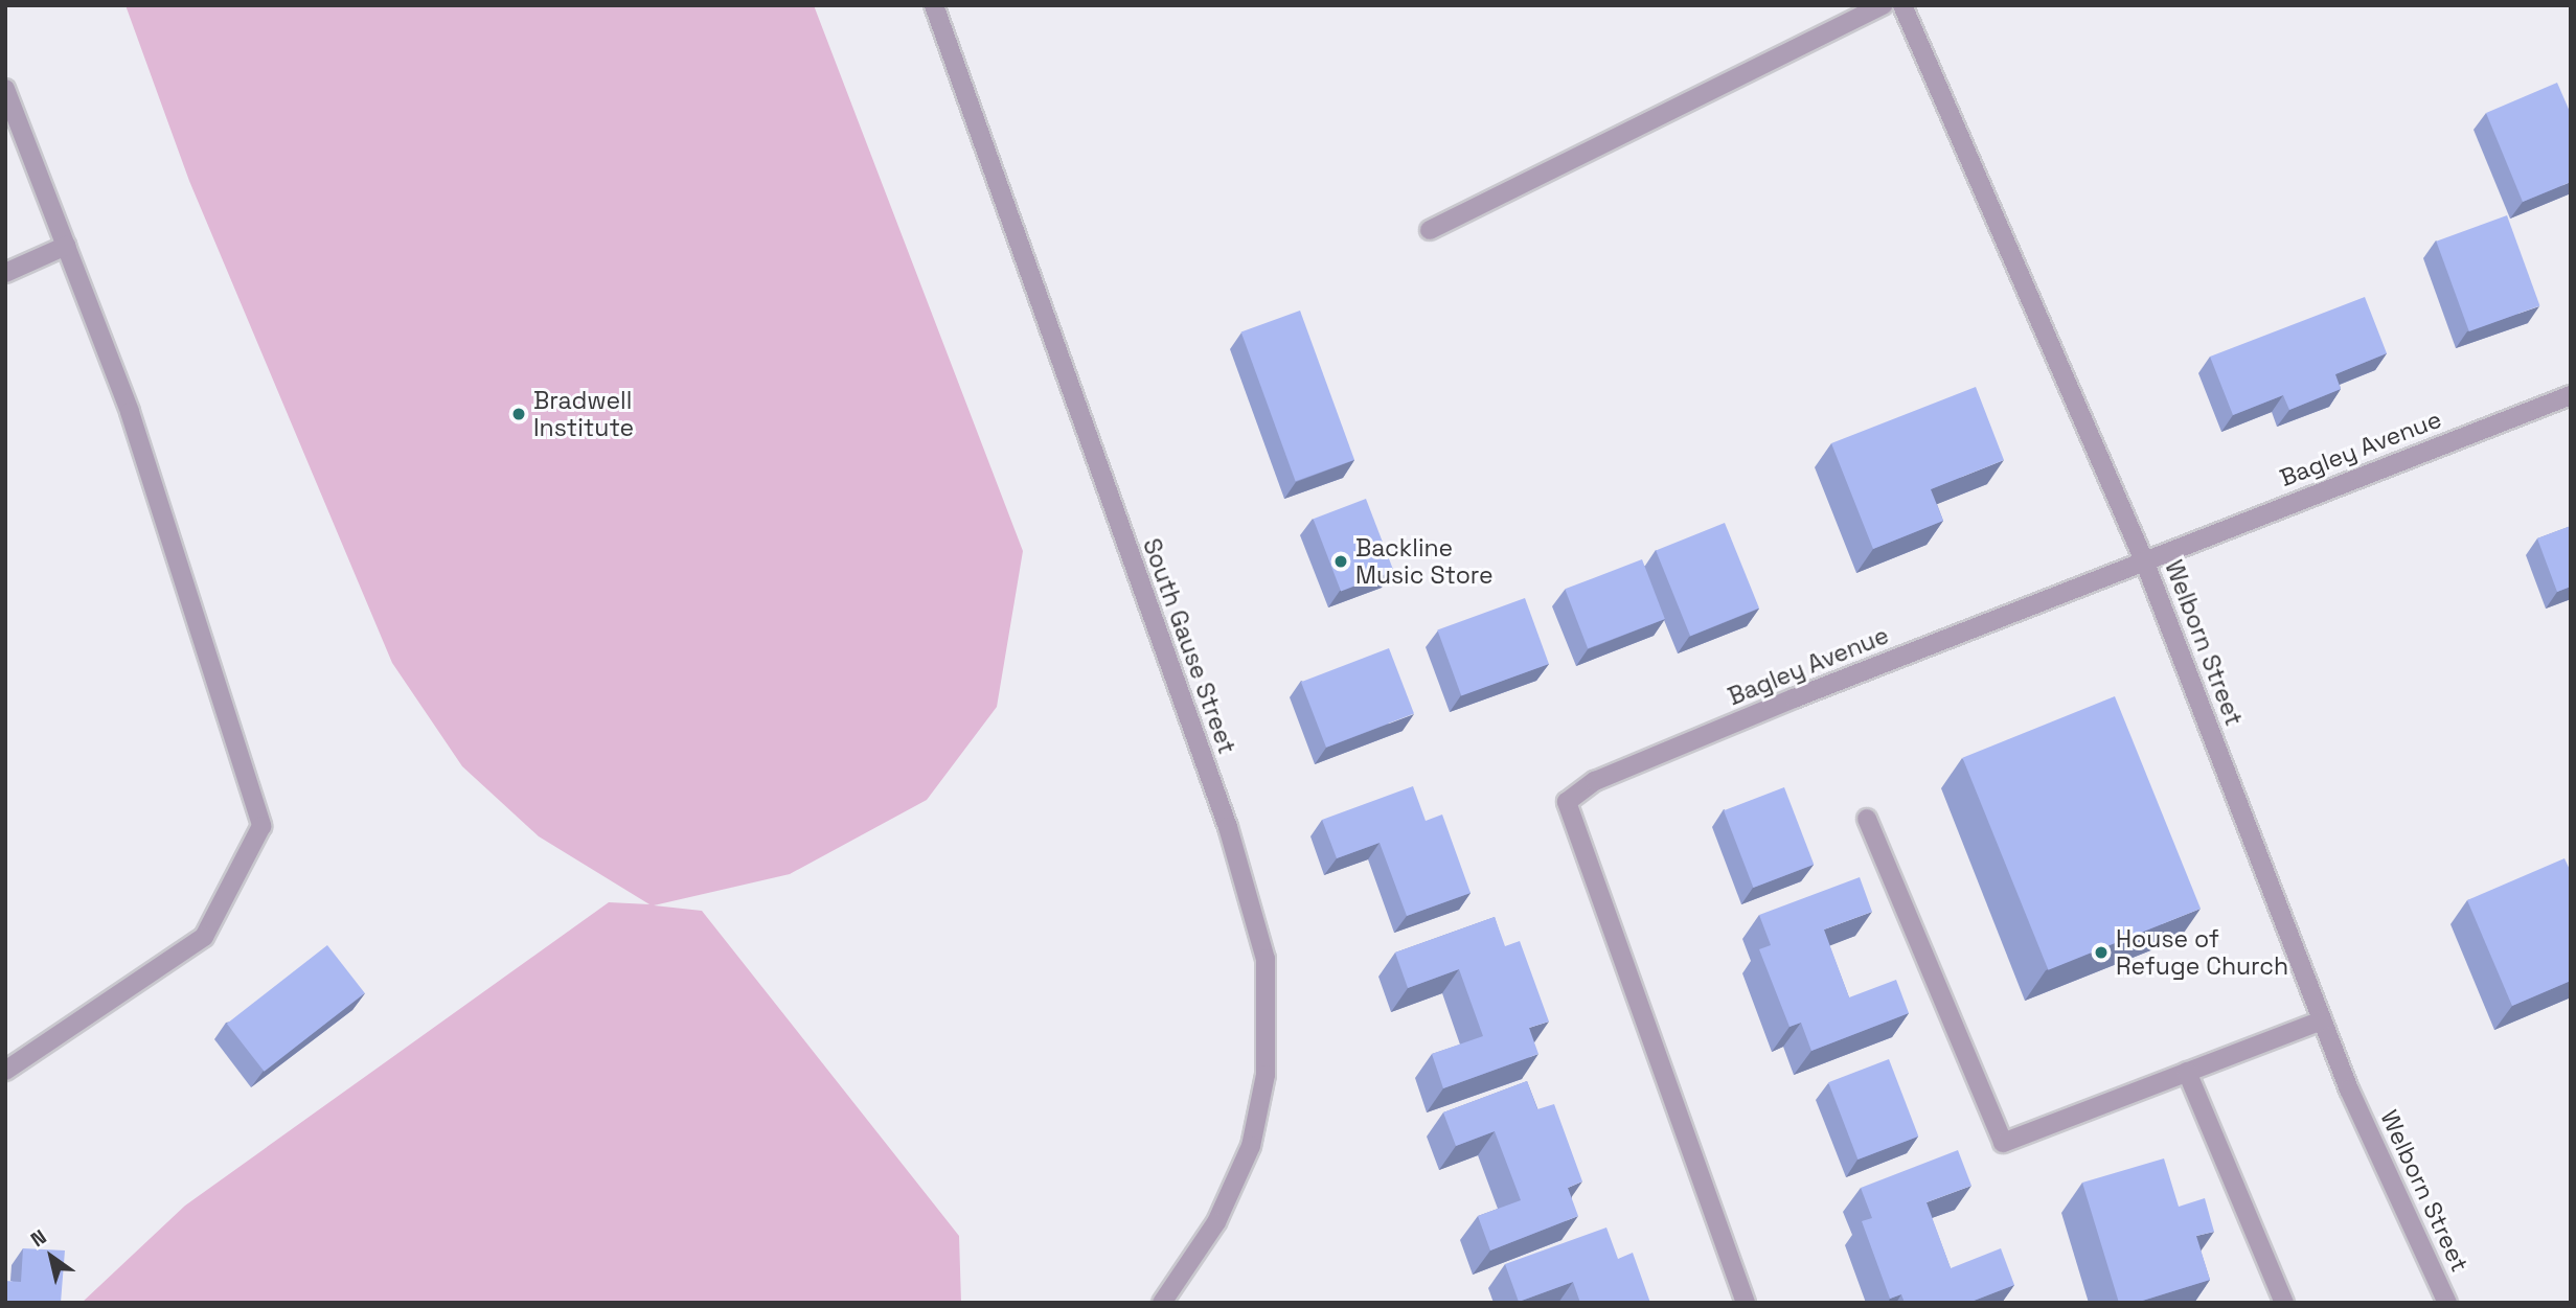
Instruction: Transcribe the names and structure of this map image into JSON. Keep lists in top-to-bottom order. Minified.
{"streets":{"street":["Bagley Avenue","Welborn Street","South Gause Street"]},"crossings":[["Bagley Avenue","Welborn Street"]],"places":["Bradwell Institute","Backline Music Store","House of Refuge Church"],"north":"top left"}
